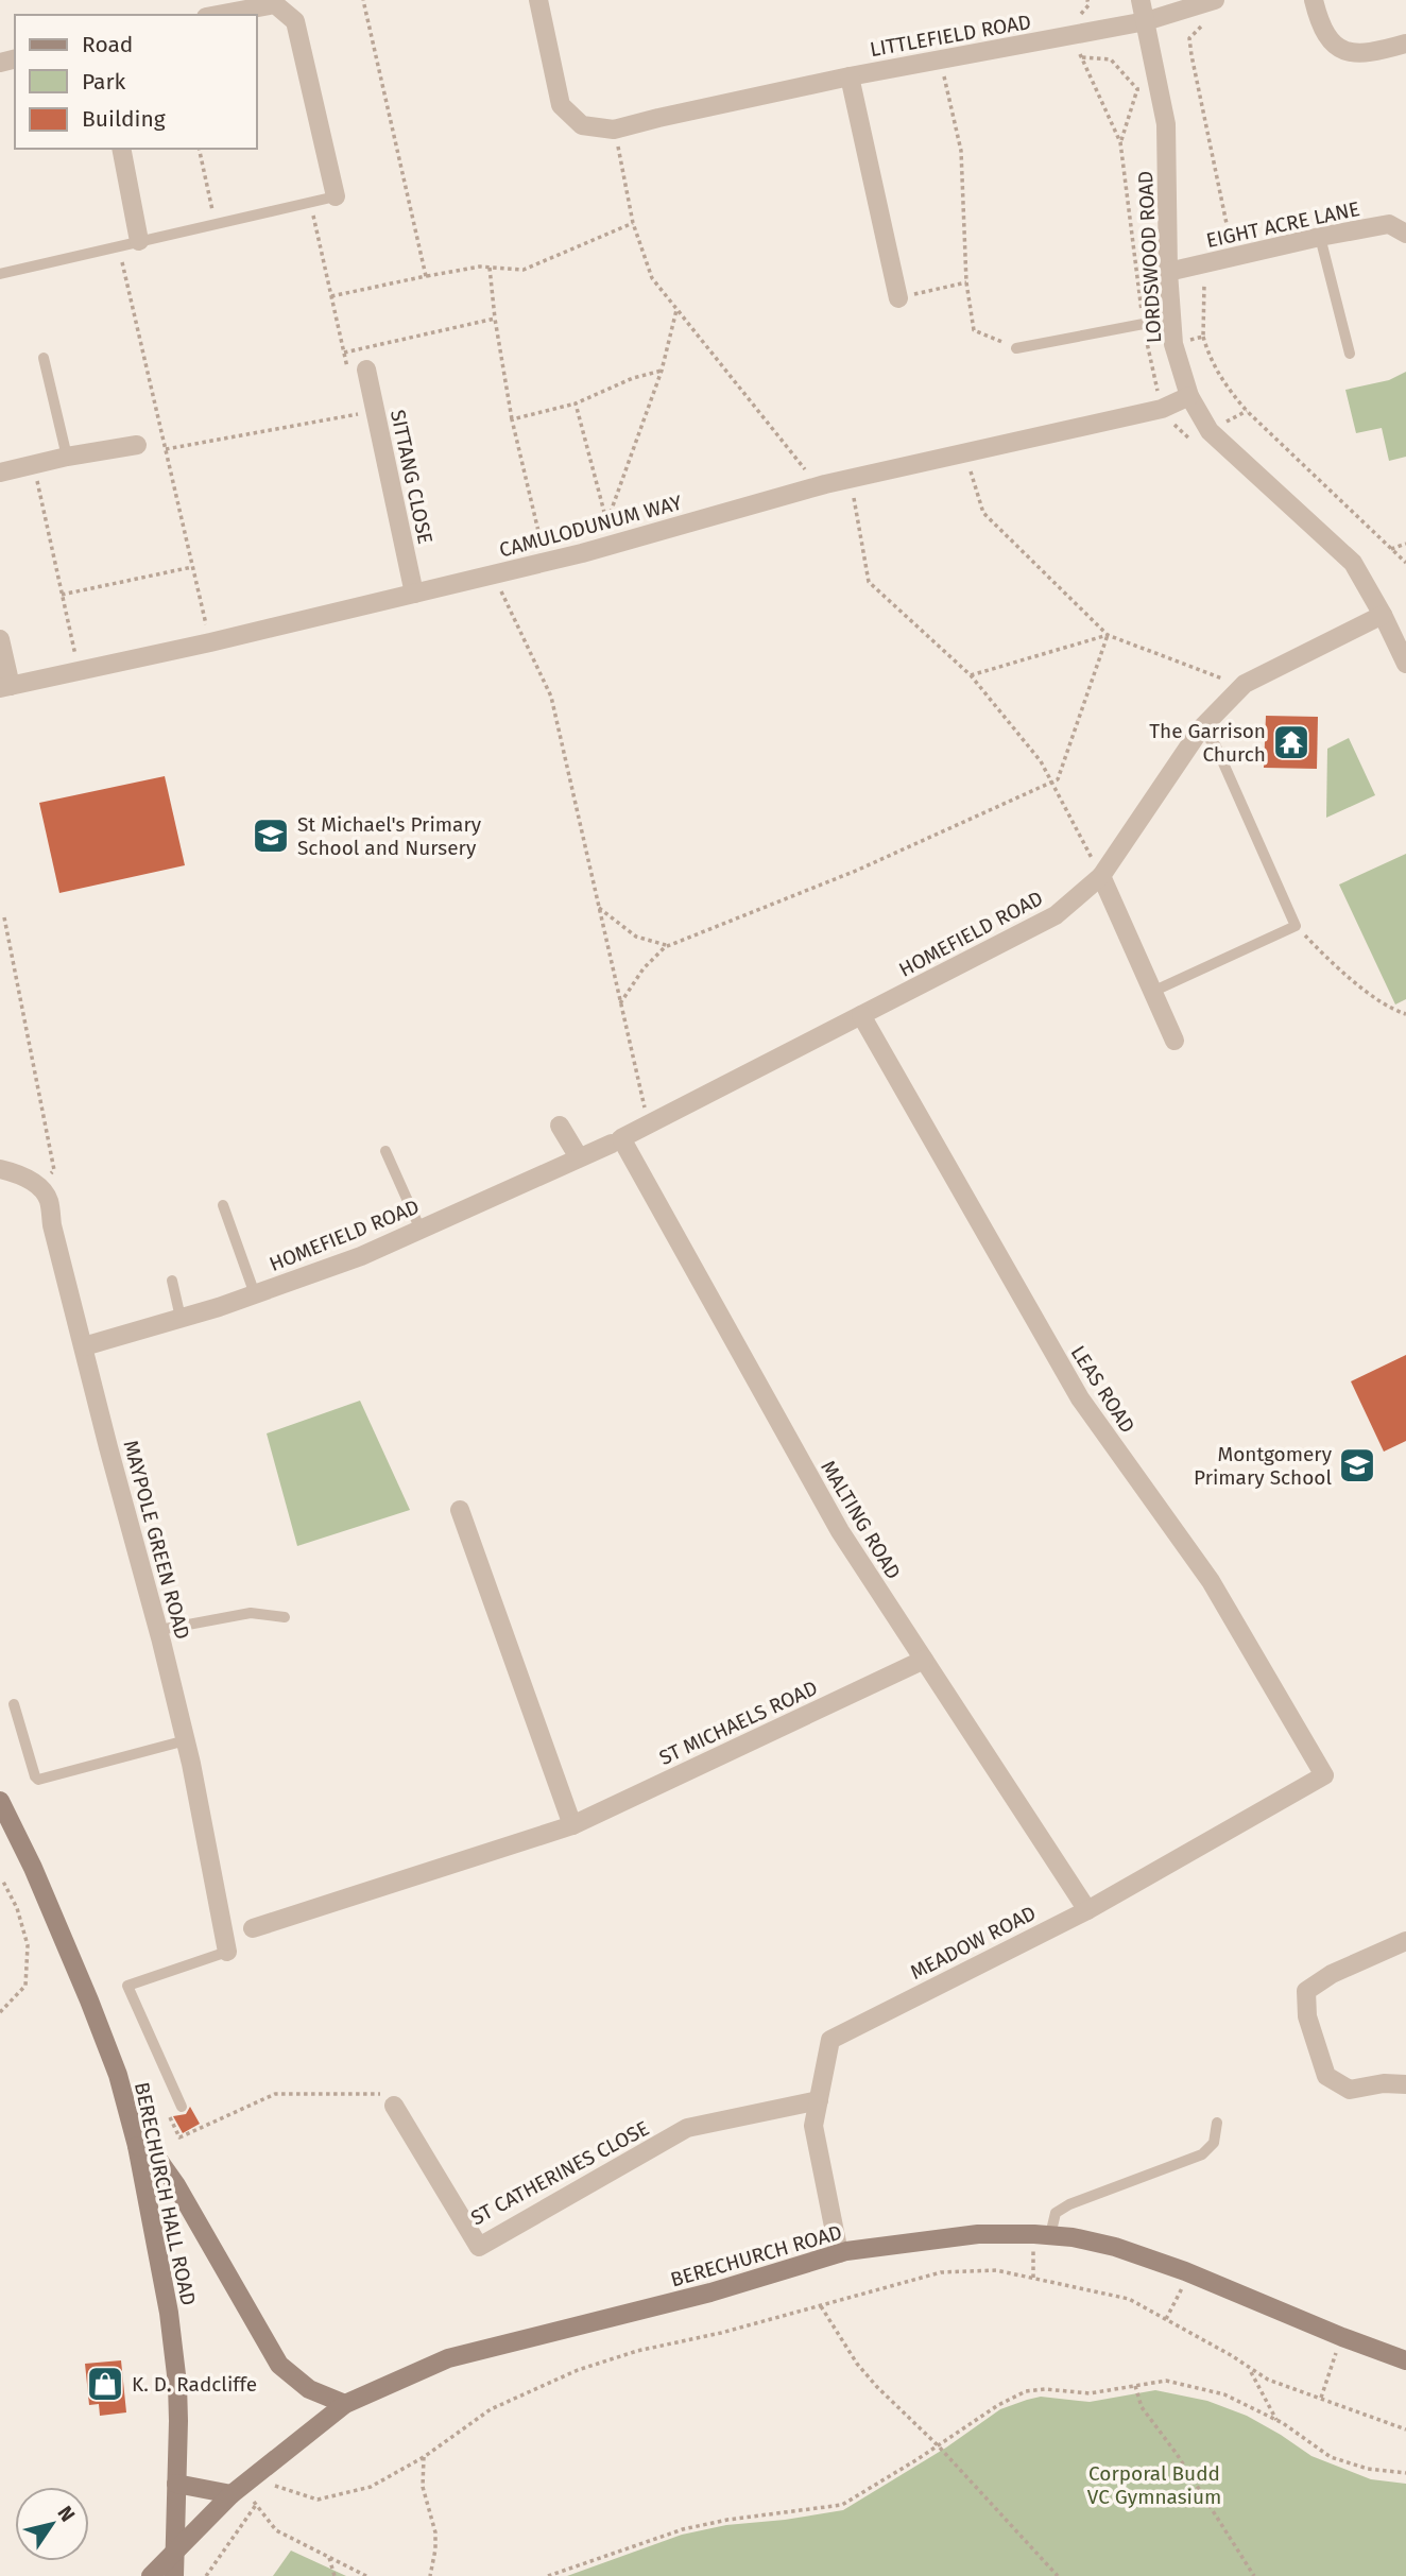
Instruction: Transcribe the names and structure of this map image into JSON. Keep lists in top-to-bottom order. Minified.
{"streets":{"street":["LITTLEFIELD ROAD","EIGHT ACRE LANE","LORDSWOOD ROAD","SITTANG CLOSE","CAMULODUNUM WAY","HOMEFIELD ROAD","LEAS ROAD","MALTING ROAD","MAYPOLE GREEN ROAD","ST MICHAELS ROAD","MEADOW ROAD","ST CATHERINES CLOSE","BERECHURCH HALL ROAD","BERECHURCH ROAD"]},"crossings":[["LITTLEFIELD ROAD","LORDSWOOD ROAD"],["EIGHT ACRE LANE","LORDSWOOD ROAD"],["LORDSWOOD ROAD","CAMULODUNUM WAY"],["LORDSWOOD ROAD","HOMEFIELD ROAD"],["SITTANG CLOSE","CAMULODUNUM WAY"],["HOMEFIELD ROAD","LEAS ROAD"],["HOMEFIELD ROAD","MALTING ROAD"],["HOMEFIELD ROAD","MAYPOLE GREEN ROAD"],["LEAS ROAD","MEADOW ROAD"],["MALTING ROAD","ST MICHAELS ROAD"],["MALTING ROAD","MEADOW ROAD"],["MEADOW ROAD","ST CATHERINES CLOSE"],["MEADOW ROAD","BERECHURCH ROAD"],["BERECHURCH HALL ROAD","BERECHURCH ROAD"]],"parks":["Corporal Budd VC Gymnasium"],"places":{"temple":["The Garrison Church"],"school or university":["St Michael's Primary School and Nursery","Montgomery Primary School"],"shop":["K. D. Radcliffe"]},"legend":["Road","Park","Building"],"north":"top right"}
